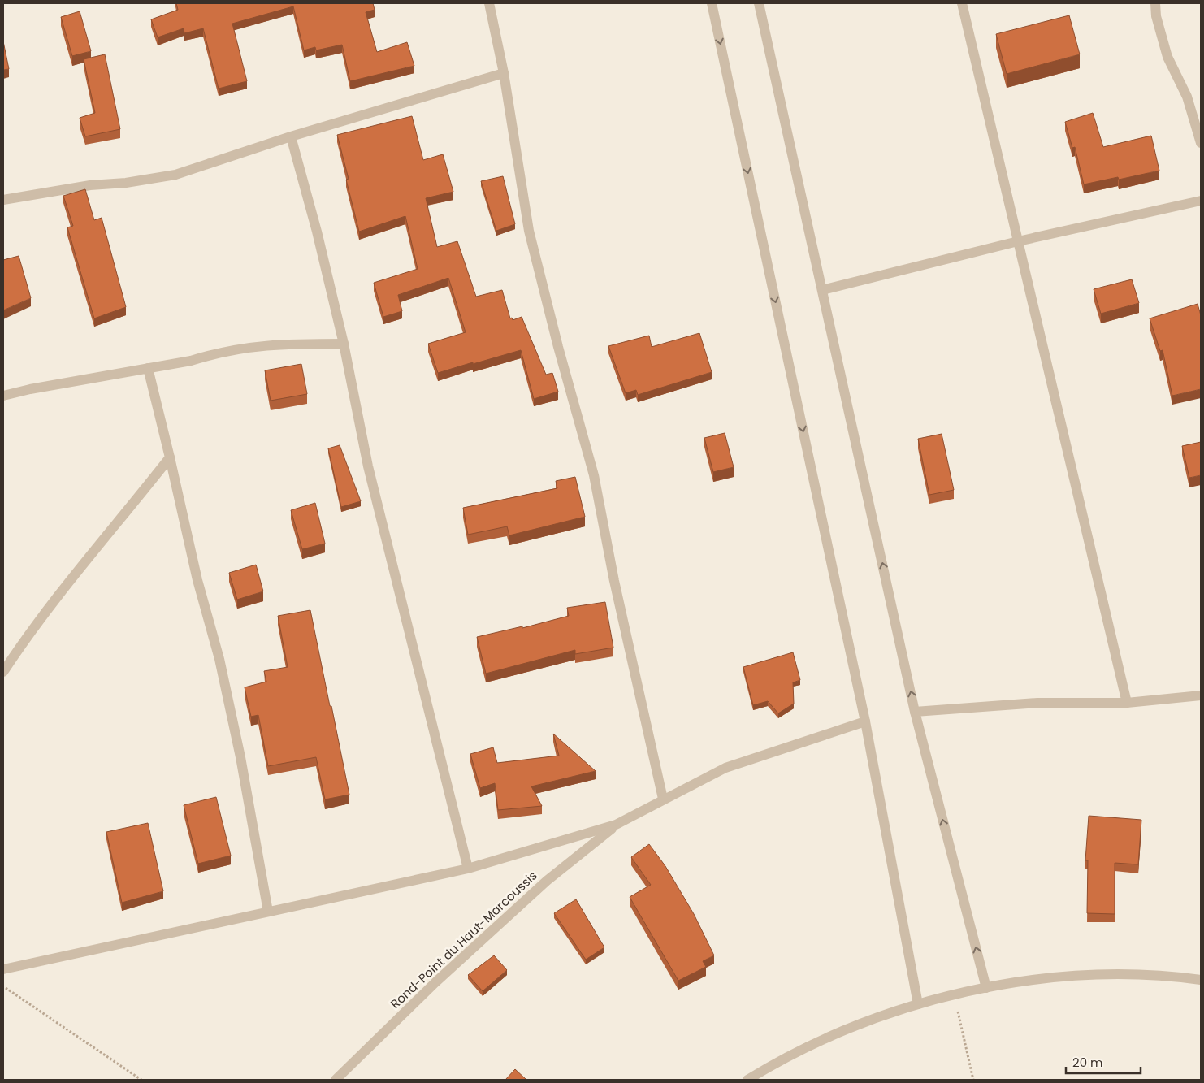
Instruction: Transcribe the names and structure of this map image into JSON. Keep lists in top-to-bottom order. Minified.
{"streets":{"street":["Rond-Point du Haut-Marcoussis"]},"scale_bar":"20 m"}
